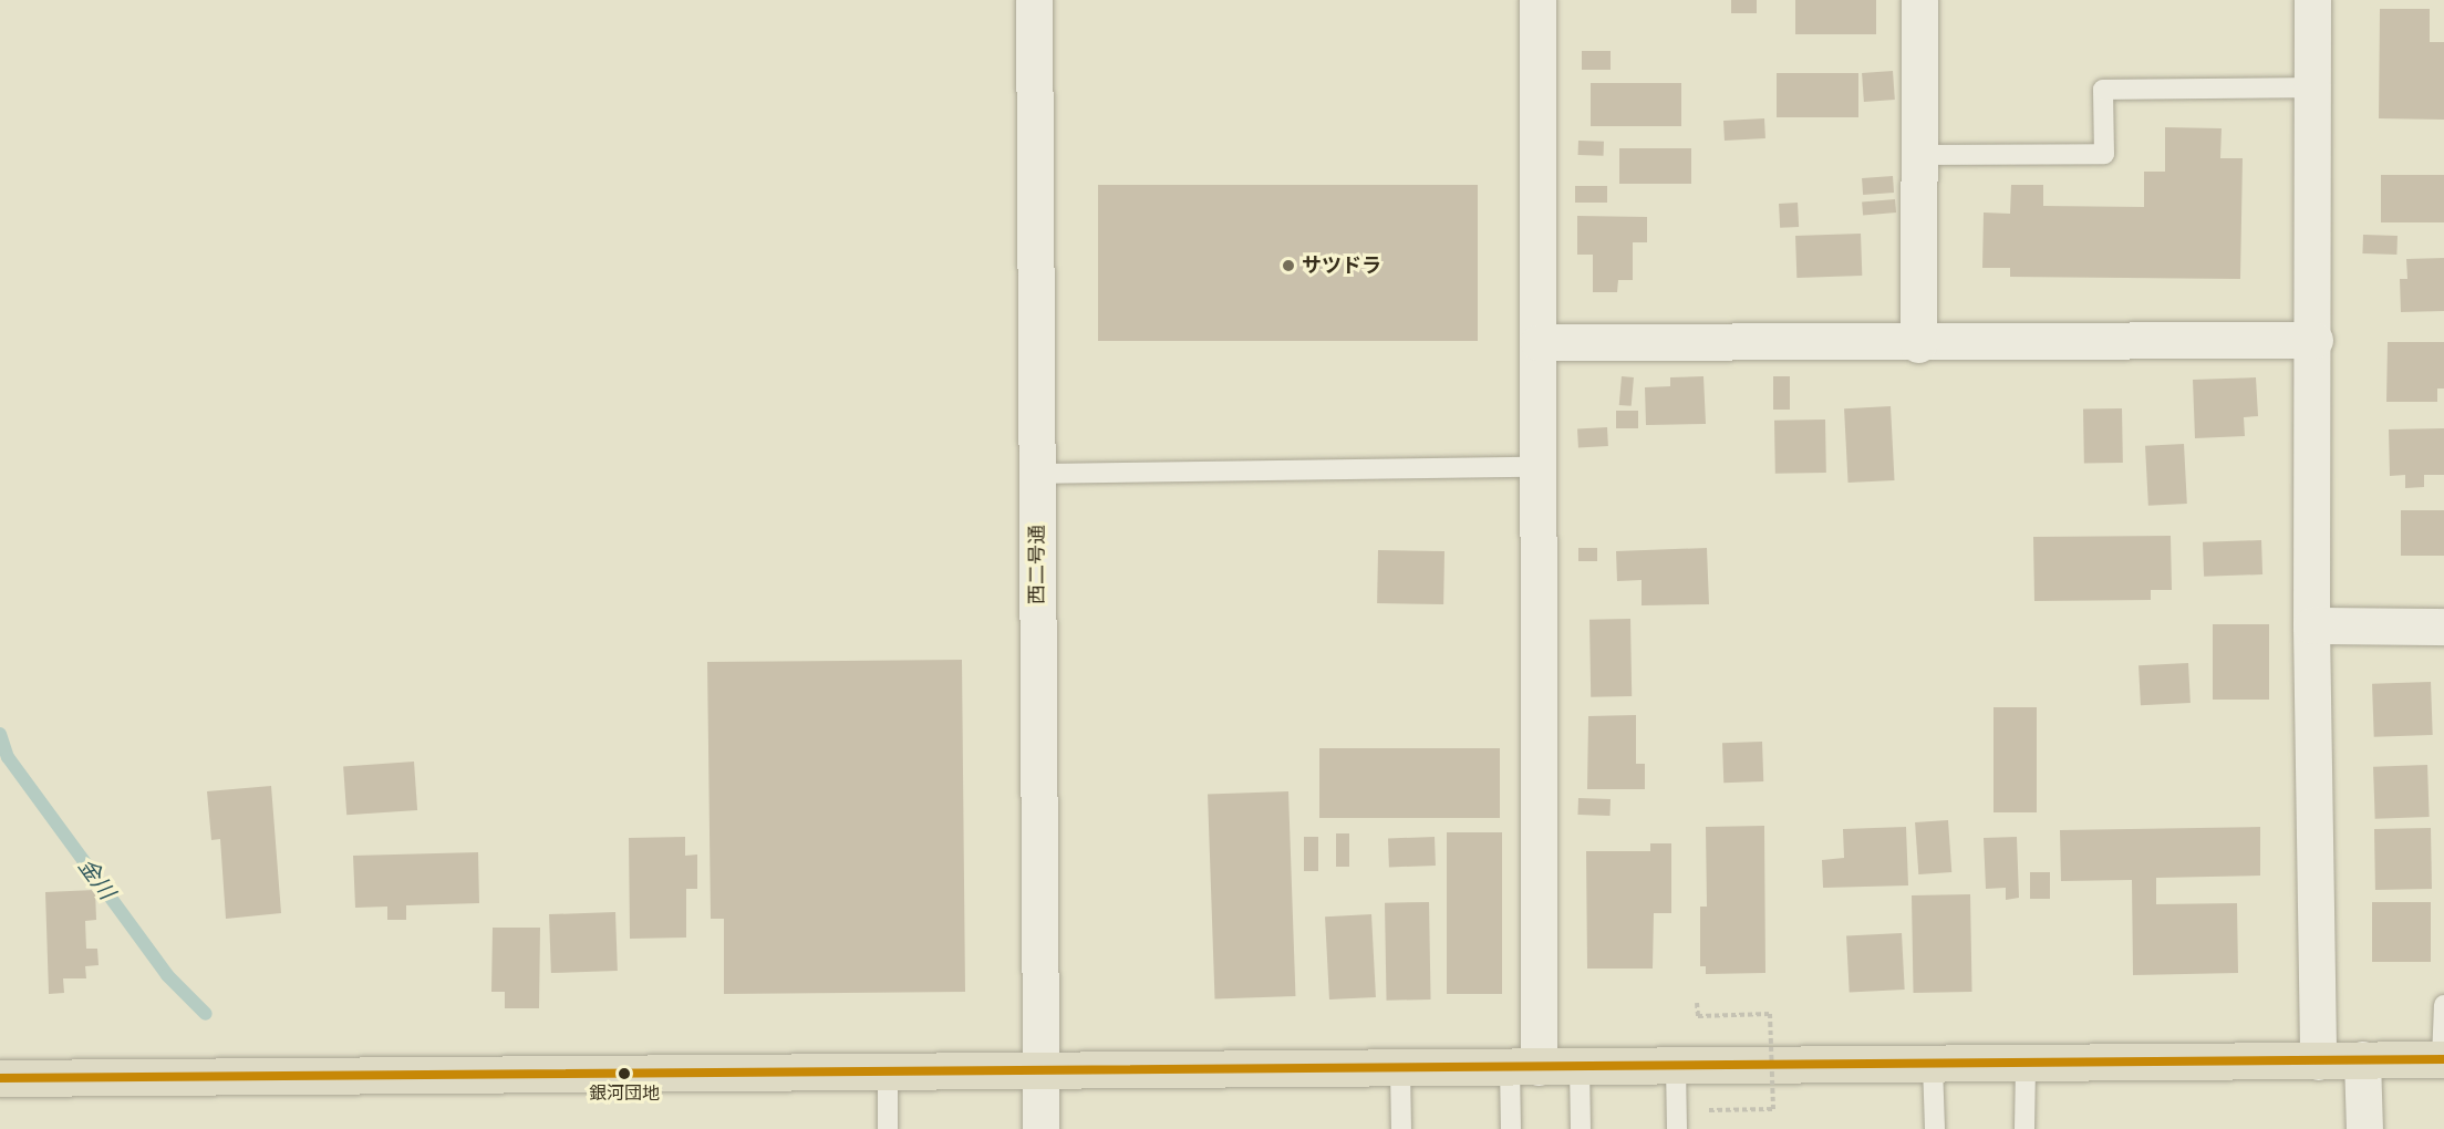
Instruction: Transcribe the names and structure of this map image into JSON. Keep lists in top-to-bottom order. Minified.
{"streets":{"street":["西二号通"]},"water":["金川"],"places":["サツドラ","銀河団地"]}
